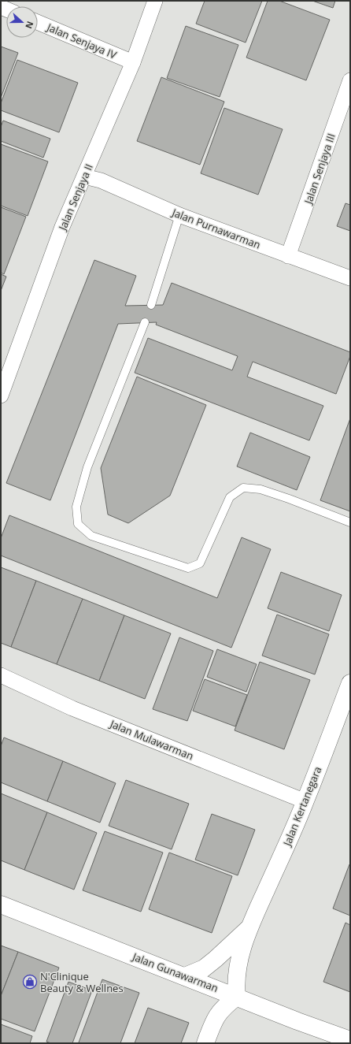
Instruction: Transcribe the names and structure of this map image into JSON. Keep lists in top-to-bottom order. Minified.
{"streets":{"street":["Jalan Senjaya IV","Jalan Senjaya III","Jalan Senjaya II","Jalan Purnawarman","Jalan Mulawarman","Jalan Kertanegara","Jalan Gunawarman"]},"crossings":[["Jalan Senjaya IV","Jalan Senjaya II"],["Jalan Senjaya III","Jalan Purnawarman"],["Jalan Senjaya II","Jalan Purnawarman"],["Jalan Mulawarman","Jalan Kertanegara"],["Jalan Kertanegara","Jalan Gunawarman"]],"places":{"shop":["N'Clinique Beauty & Wellnes"]},"north":"right"}
